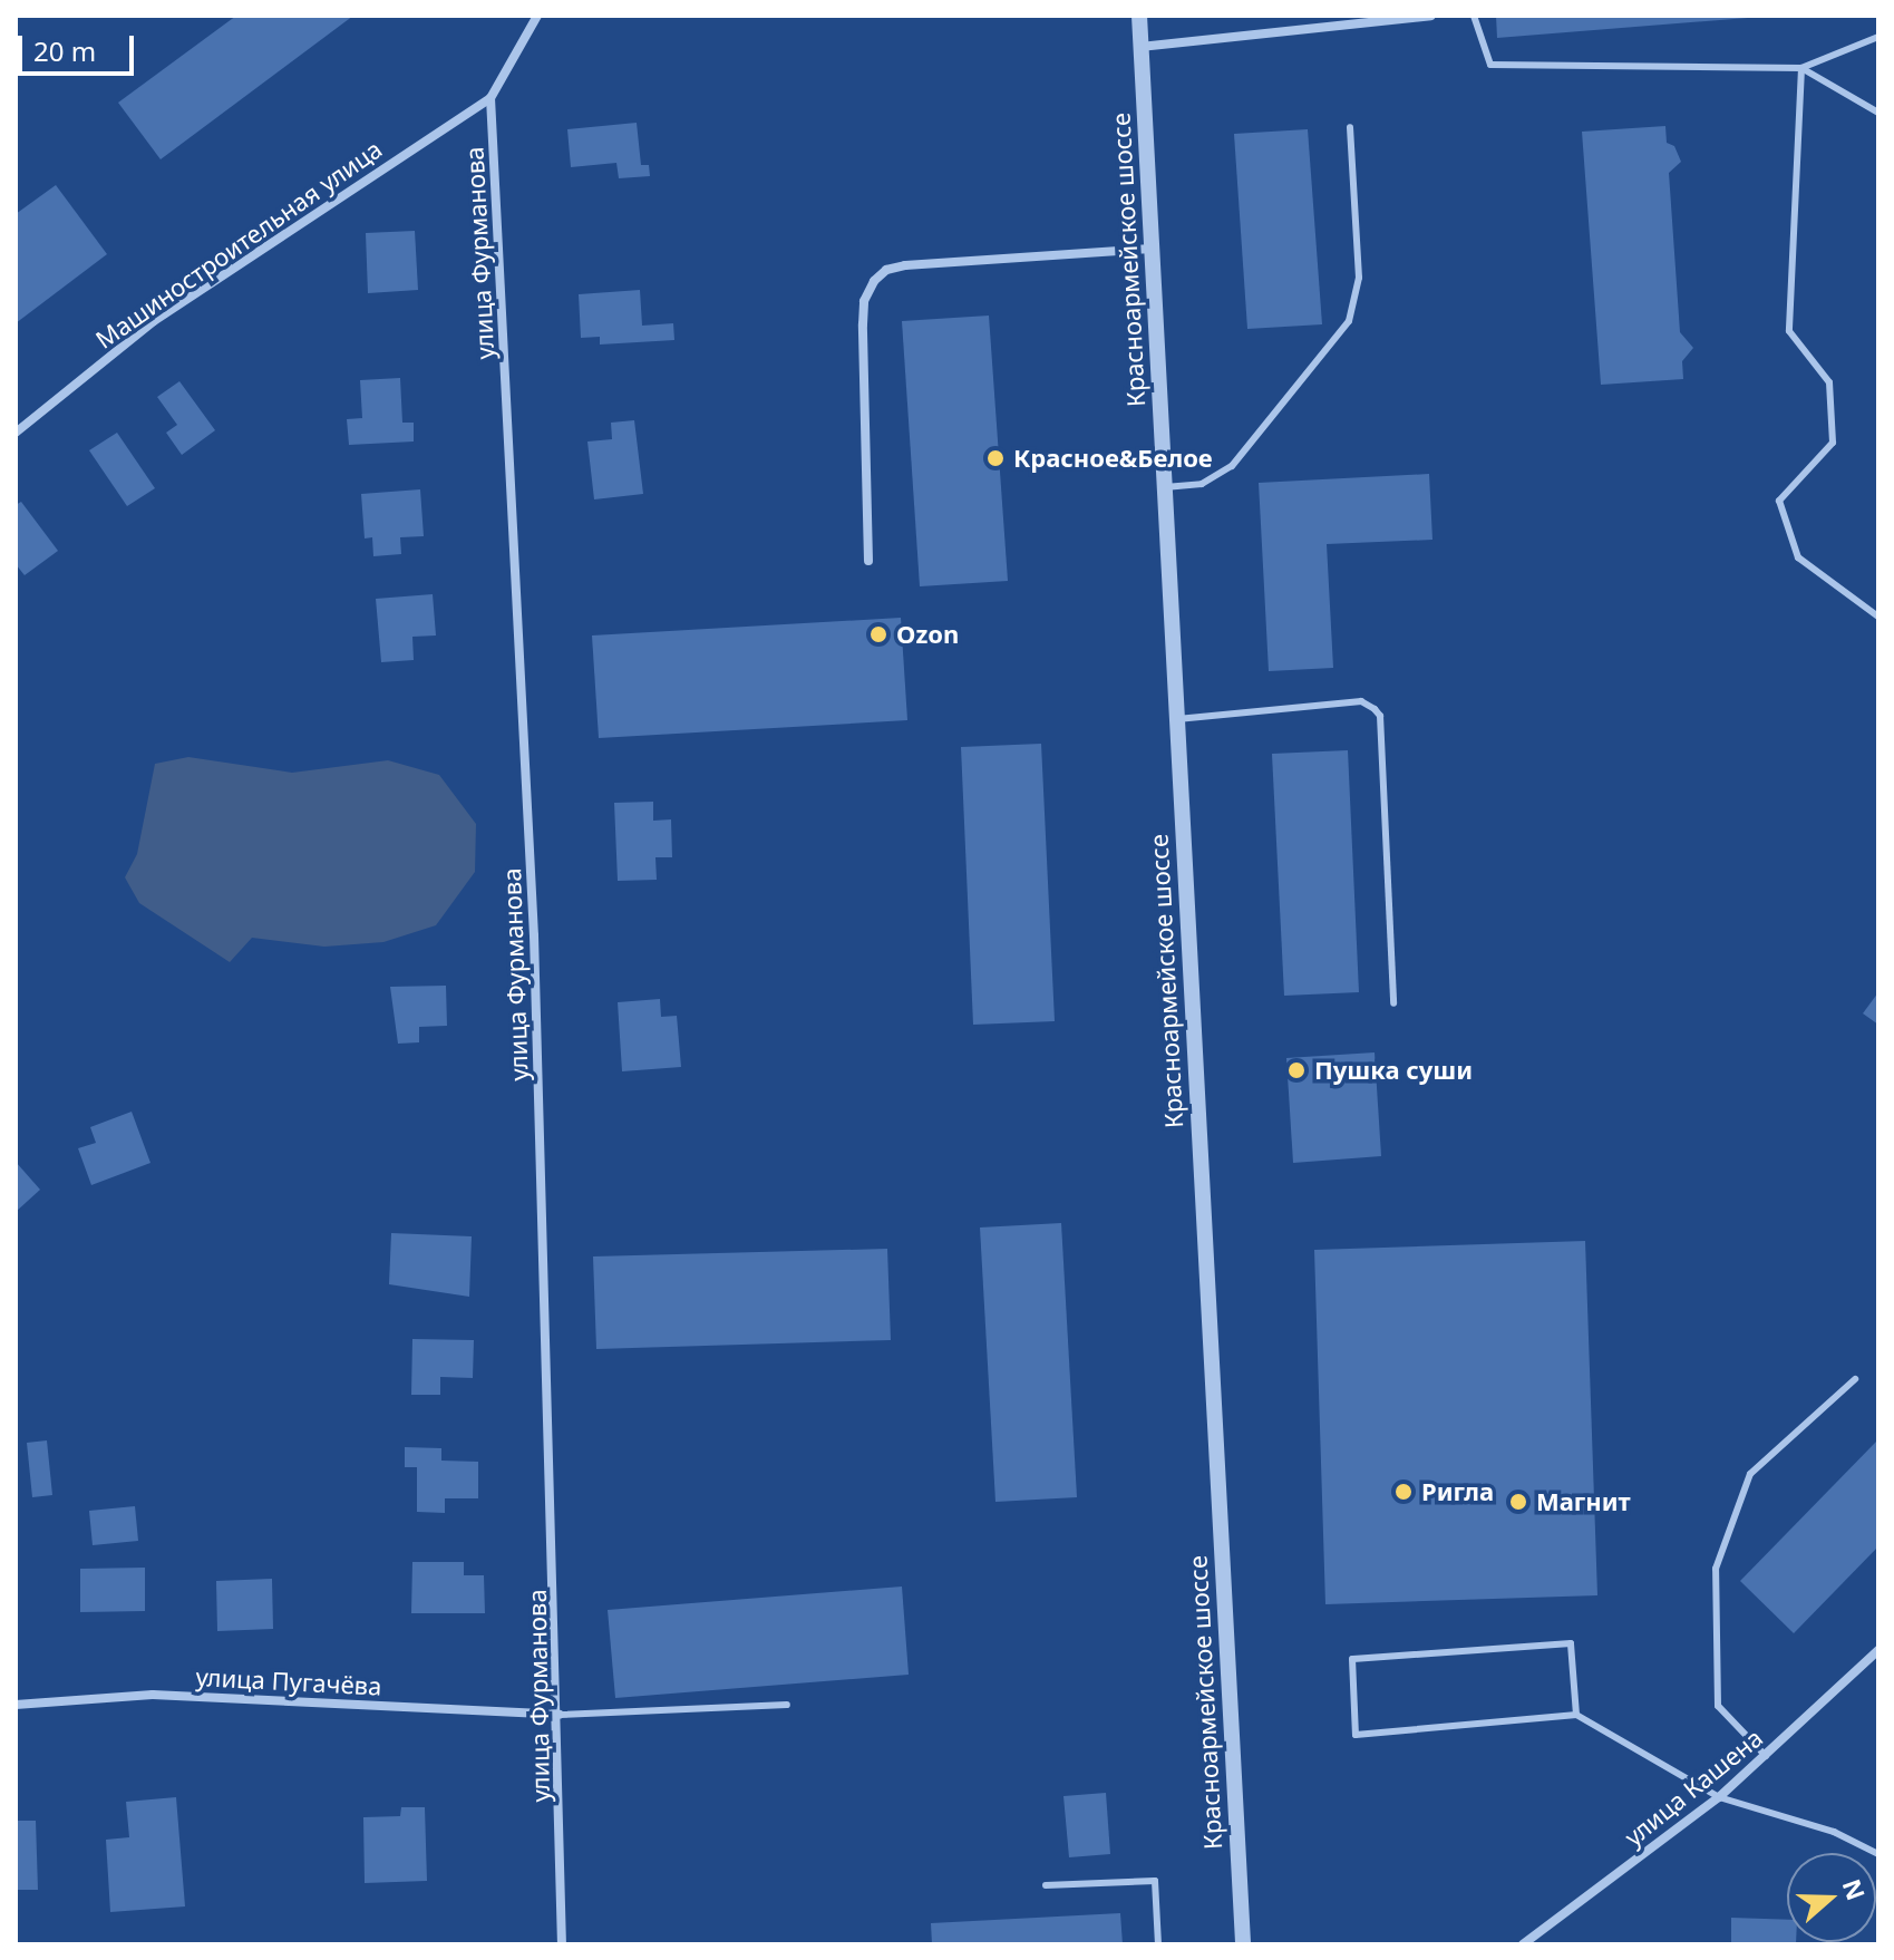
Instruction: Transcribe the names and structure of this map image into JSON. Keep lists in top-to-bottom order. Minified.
{"streets":{"street":["Машиностроительная улица","улица Фурманова","Красноармейское шоссе","улица Пугачёва","улица Кашена"]},"crossings":[["Машиностроительная улица","улица Фурманова"],["улица Фурманова","улица Пугачёва"]],"places":["Красное&Белое","Ozon","Пушка суши","Ригла","Магнит"],"scale_bar":"20 m","north":"right"}
